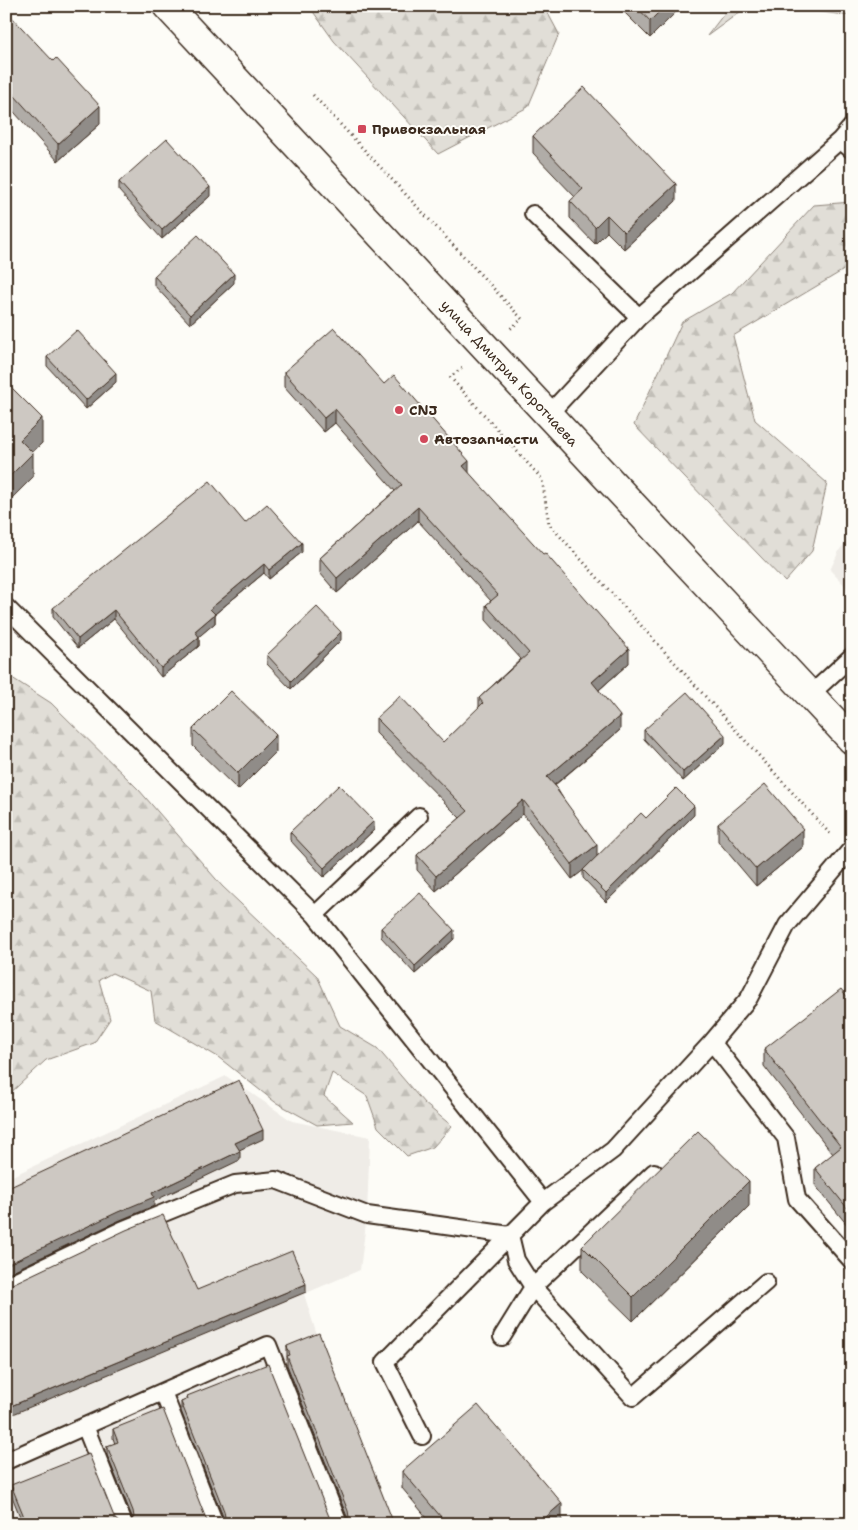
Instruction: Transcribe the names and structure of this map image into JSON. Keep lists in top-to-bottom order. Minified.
{"streets":{"street":["улица Дмитрия Коротчаева"]},"places":{"transit":["Привокзальная"],"other":["CNJ","Автозапчасти"]}}
